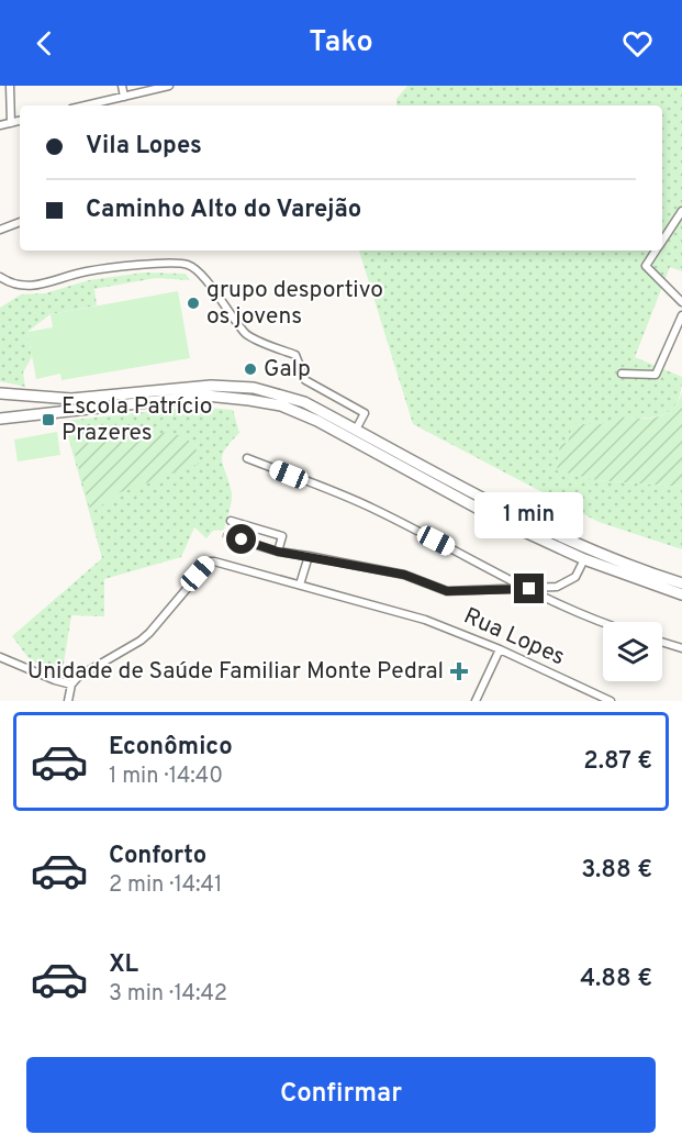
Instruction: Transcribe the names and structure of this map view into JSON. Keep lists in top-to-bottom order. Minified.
{"streets":{"street":["Rua Lopes"]},"places":{"other":["grupo desportivo os jovens","Galp"],"transit":["Escola Patrício Prazeres"],"health":["Unidade de Saúde Familiar Monte Pedral"]},"page":{"header":"Tako","banner":["Vila Lopes","Caminho Alto do Varejão"],"bubble":"1 min","list":[{"name":"Econômico","note":"1 min · 14:40","value":"2.87 €"},{"name":"Conforto","note":"2 min · 14:41","value":"3.88 €"},{"name":"XL","note":"3 min · 14:42","value":"4.88 €"}],"buttons":"Confirmar"}}
